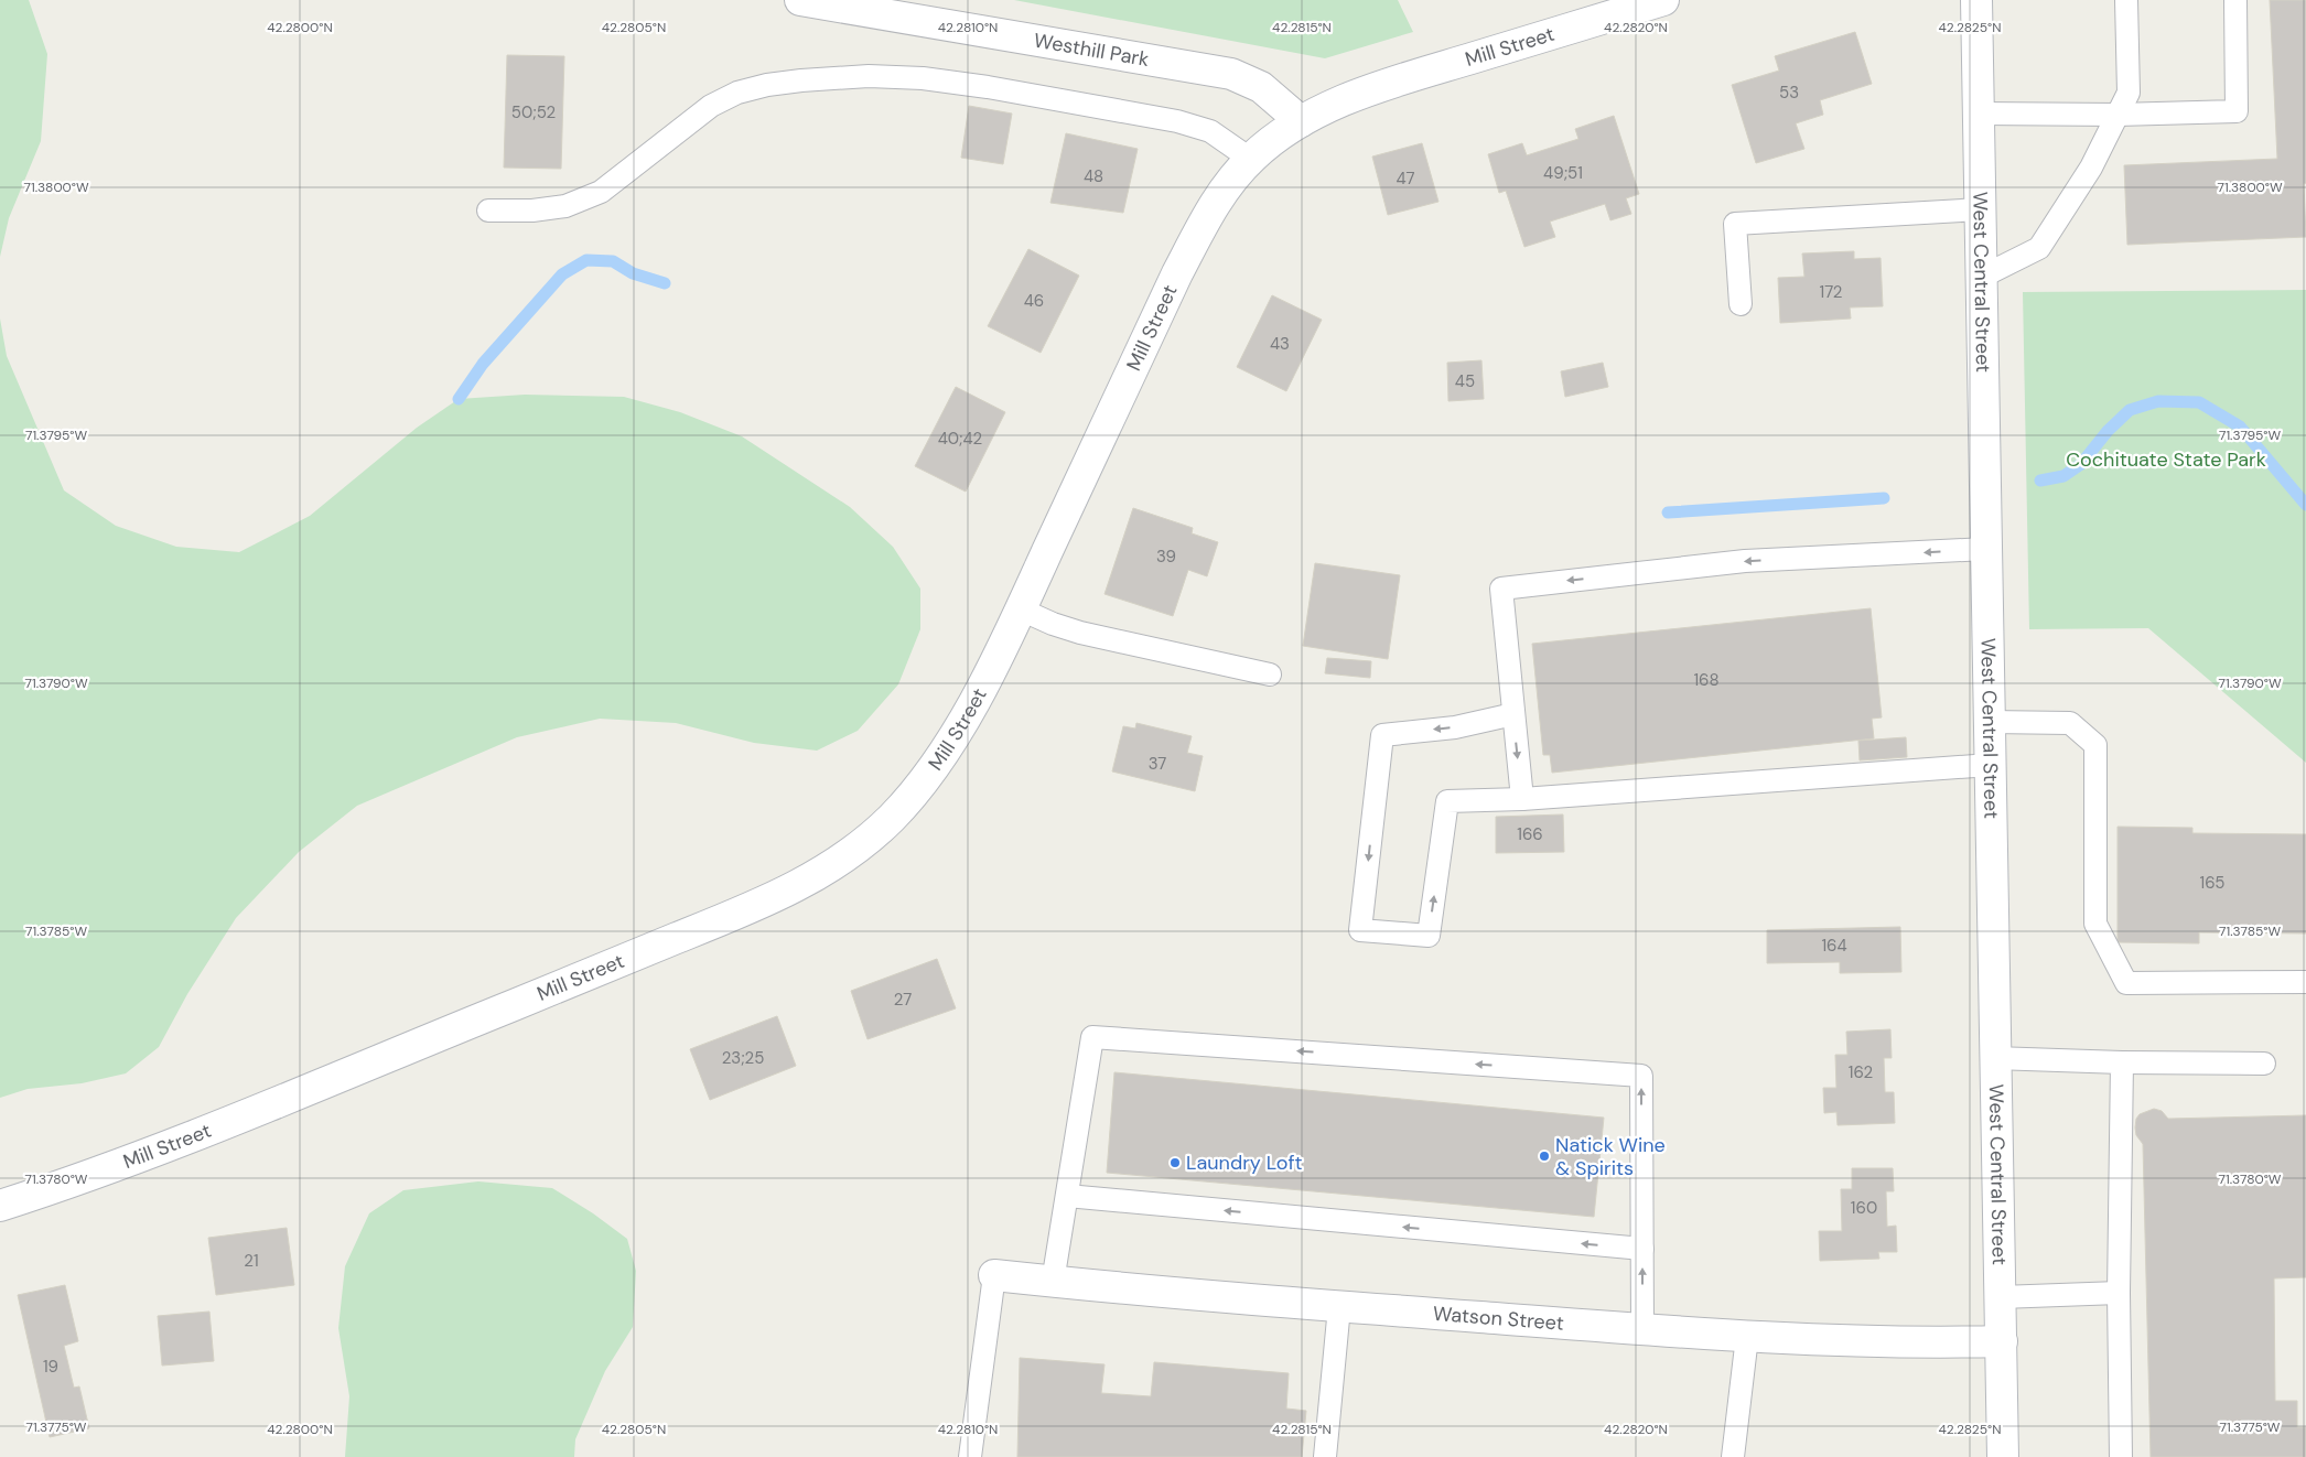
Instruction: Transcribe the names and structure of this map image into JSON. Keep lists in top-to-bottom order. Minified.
{"streets":{"street":["Mill Street","Westhill Park","West Central Street","Watson Street"]},"crossings":[["Mill Street","Westhill Park"],["West Central Street","Watson Street"]],"parks":["Cochituate State Park"],"places":["Natick Wine & Spirits","Laundry Loft"],"house_numbers":["53","50;52","49;51","48","47","172","46","43","45","40;42","39","168","37","166","165","164","27","23;25","162","160","21","19"],"coordinates":["42.2800°N","42.2805°N","42.2810°N","42.2815°N","42.2820°N","42.2825°N","71.3800°W","71.3795°W","71.3790°W","71.3785°W","71.3780°W","71.3775°W"]}
